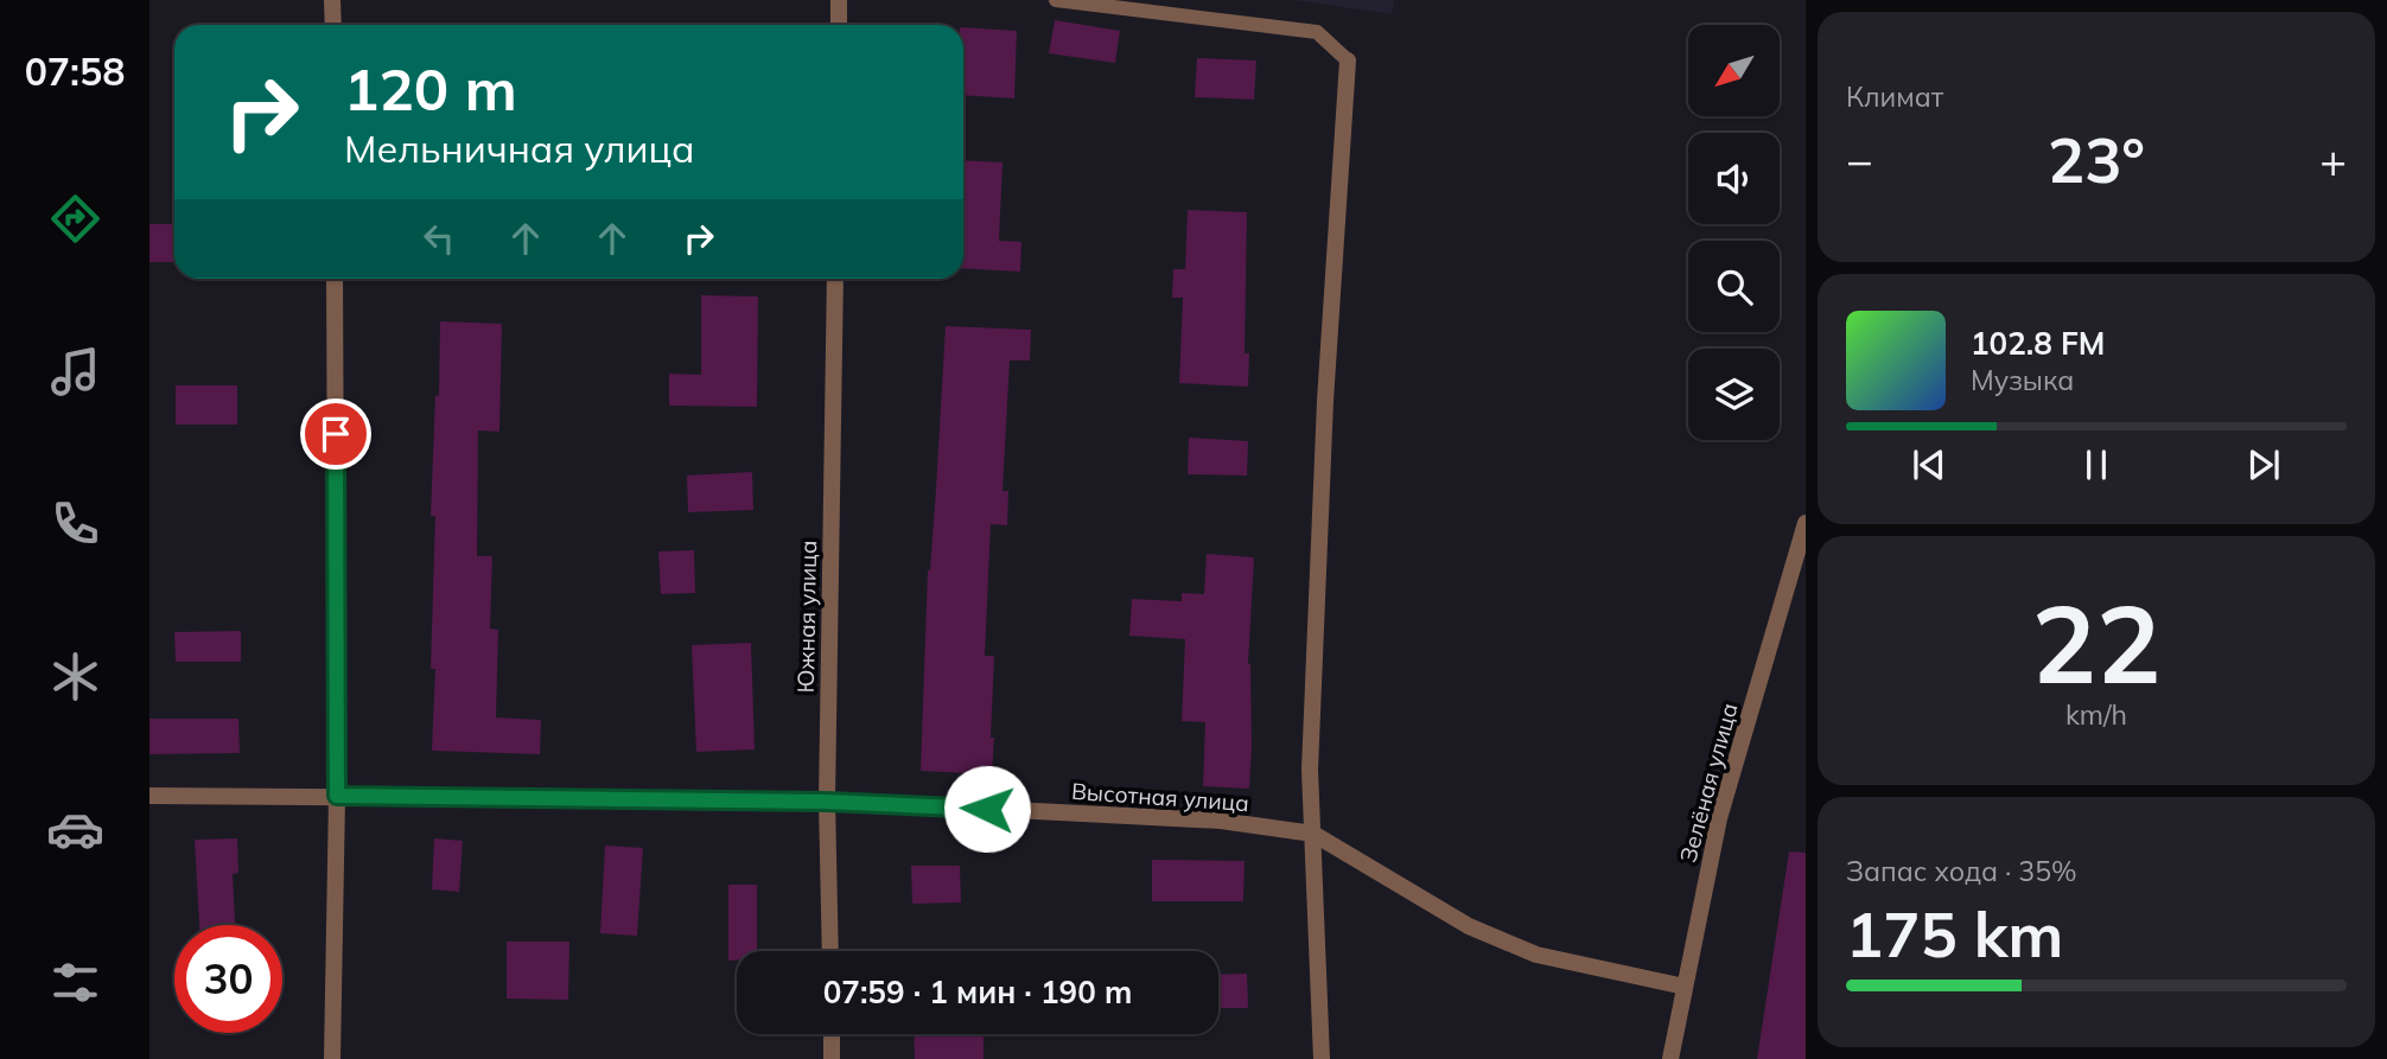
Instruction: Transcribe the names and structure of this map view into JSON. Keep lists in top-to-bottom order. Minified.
{"streets":{"street":["Южная улица","Зелёная улица","Высотная улица"]},"crossings":[["Южная улица","Высотная улица"],["Зелёная улица","Высотная улица"]],"north":"bottom left","page":{"tabs":"07:58","tile":["Климат",["22","km/h"],["Запас хода · 35%","175 km"]],"turn":["120 m","Мельничная улица"],"heat":["−","23°","+"],"song":["102.8 FM","Музыка"],"limit":"30","trip":"07:59 · 1 мин · 190 m"}}
